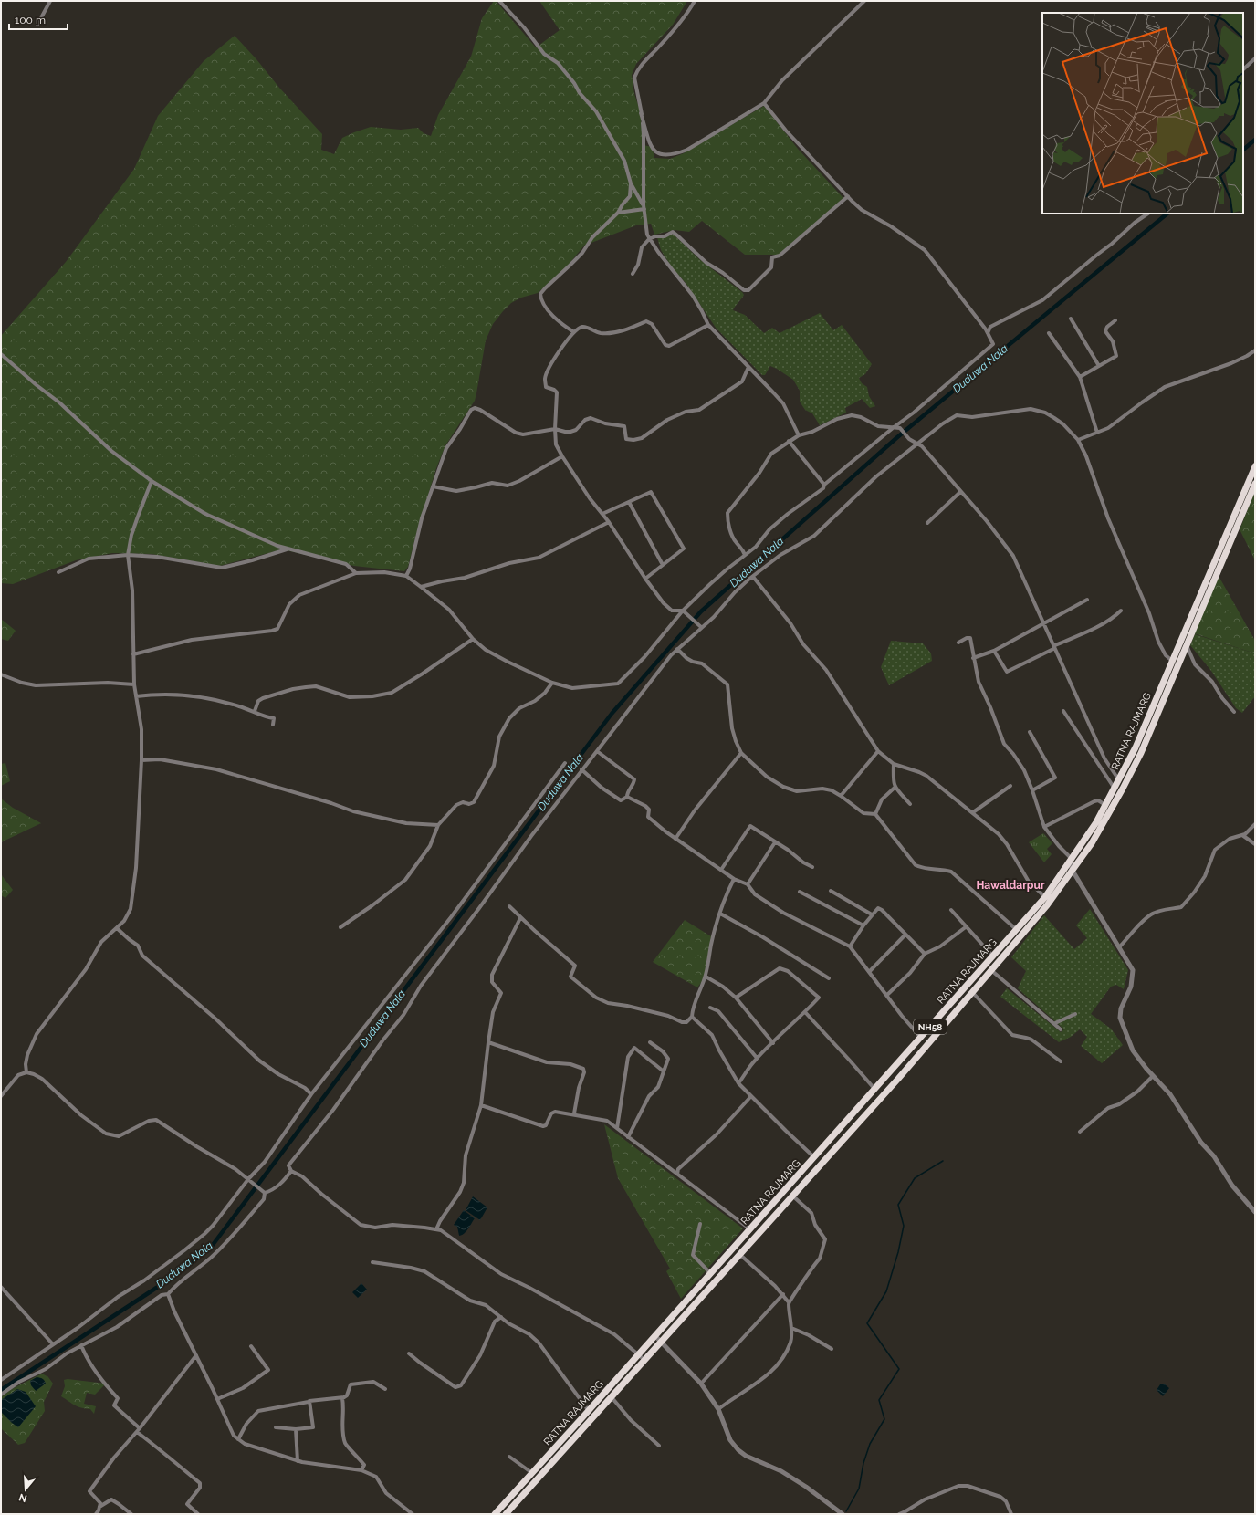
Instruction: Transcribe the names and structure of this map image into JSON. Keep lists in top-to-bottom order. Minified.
{"streets":{"highway":["RATNA RAJMARG","NH58"]},"districts":["Hawaldarpur"],"water":["Duduwa Nala"],"scale_bar":"100 m","north":"bottom"}
